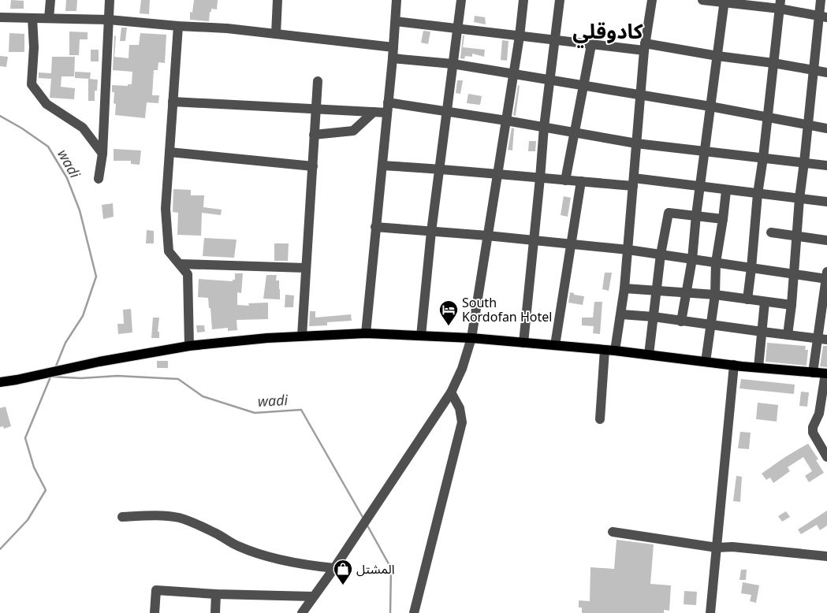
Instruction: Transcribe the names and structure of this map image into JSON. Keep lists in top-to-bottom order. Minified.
{"districts":["كادوقلي"],"water":["wadi"],"places":{"hotel":["South Kordofan Hotel"],"shop":["المشتل"]}}
